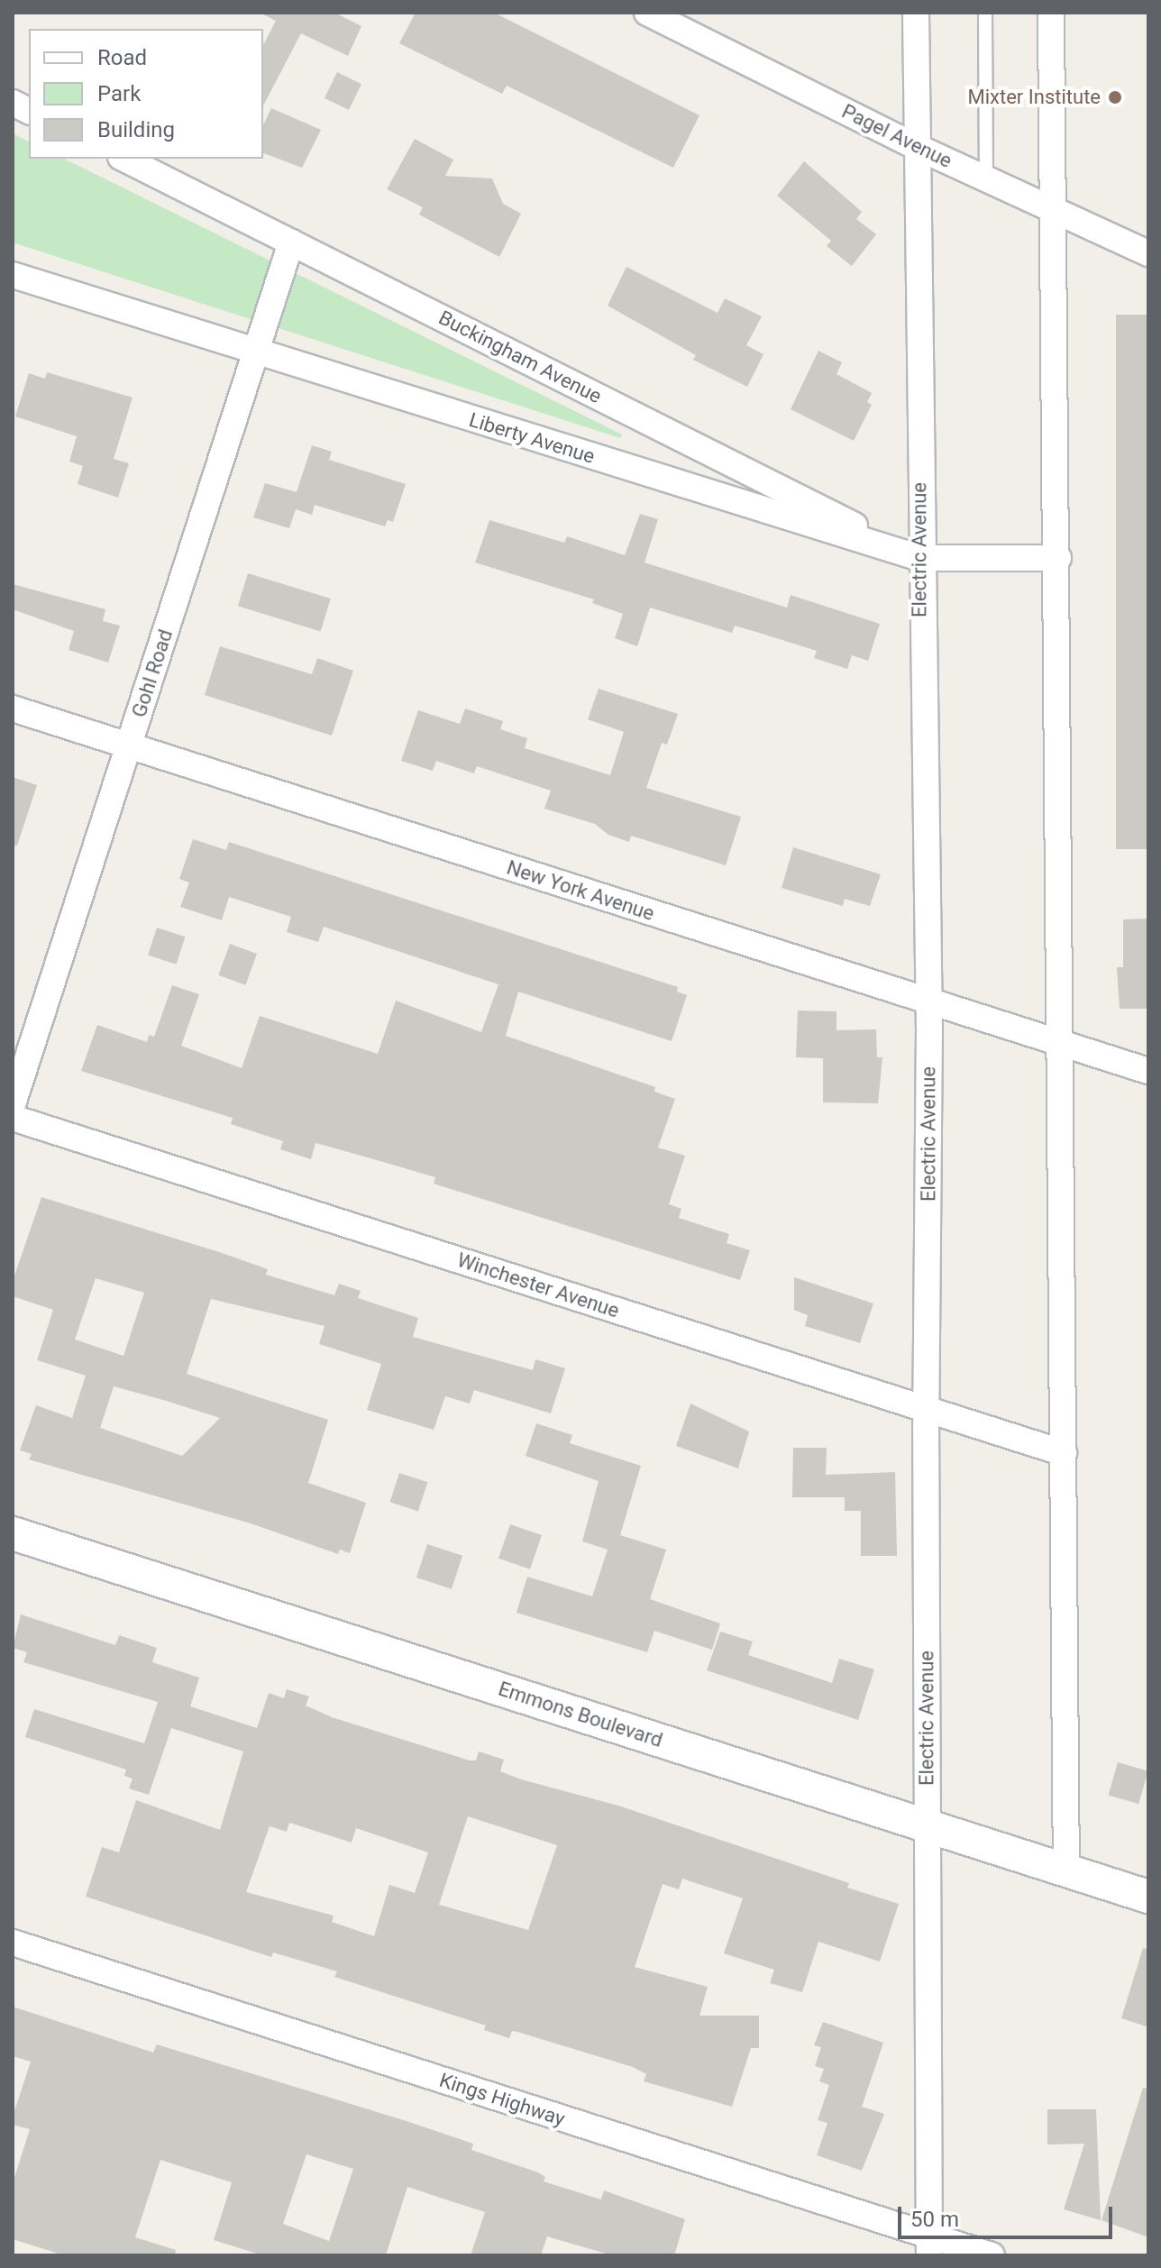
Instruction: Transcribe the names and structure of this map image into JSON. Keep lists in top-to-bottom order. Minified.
{"streets":{"street":["Pagel Avenue","Buckingham Avenue","Liberty Avenue","Electric Avenue","Gohl Road","New York Avenue","Winchester Avenue","Emmons Boulevard","Kings Highway"]},"crossings":[["Pagel Avenue","Electric Avenue"],["Buckingham Avenue","Liberty Avenue"],["Buckingham Avenue","Electric Avenue"],["Buckingham Avenue","Gohl Road"],["Liberty Avenue","Electric Avenue"],["Liberty Avenue","Gohl Road"],["Electric Avenue","New York Avenue"],["Electric Avenue","Winchester Avenue"],["Electric Avenue","Emmons Boulevard"],["Electric Avenue","Kings Highway"],["Gohl Road","New York Avenue"]],"places":["Mixter Institute"],"legend":["Road","Park","Building"],"scale_bar":"50 m"}
